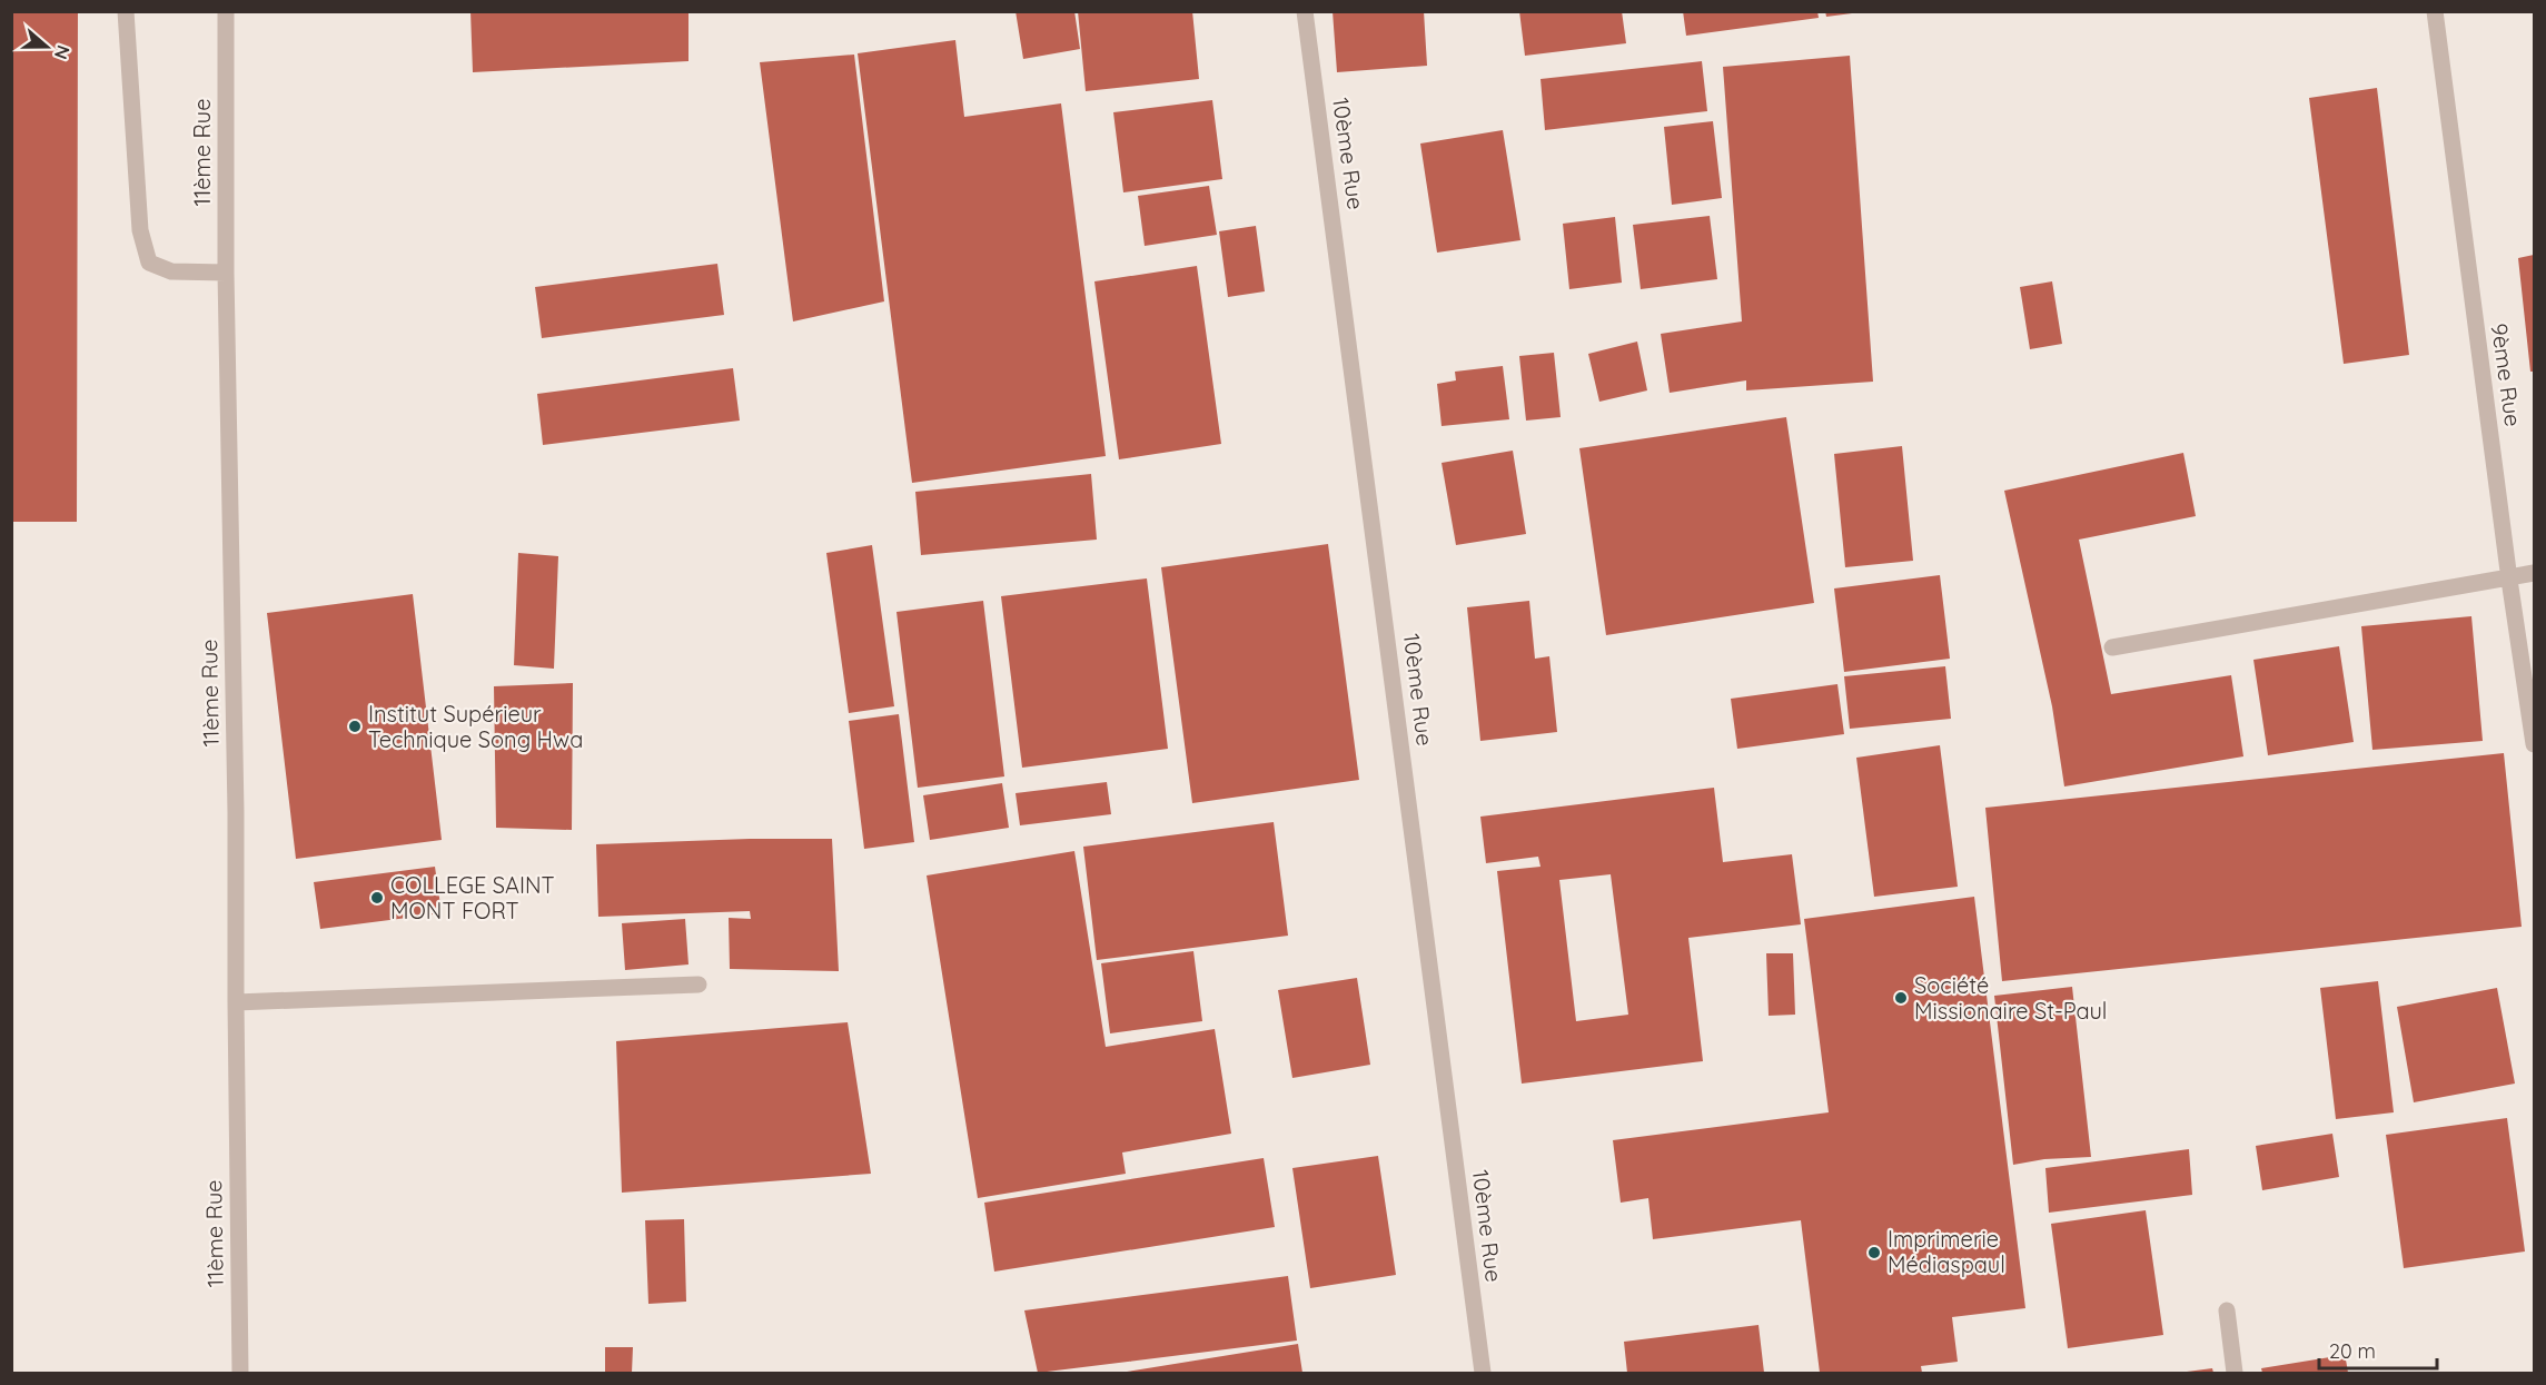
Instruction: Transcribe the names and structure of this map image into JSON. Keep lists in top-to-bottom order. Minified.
{"streets":{"street":["11ème Rue","10ème Rue","9ème Rue"]},"places":["Institut Supérieur Technique Song Hwa","COLLEGE SAINT MONT FORT","Société Missionaire St-Paul","Imprimerie Médiaspaul"],"scale_bar":"20 m","north":"right"}
